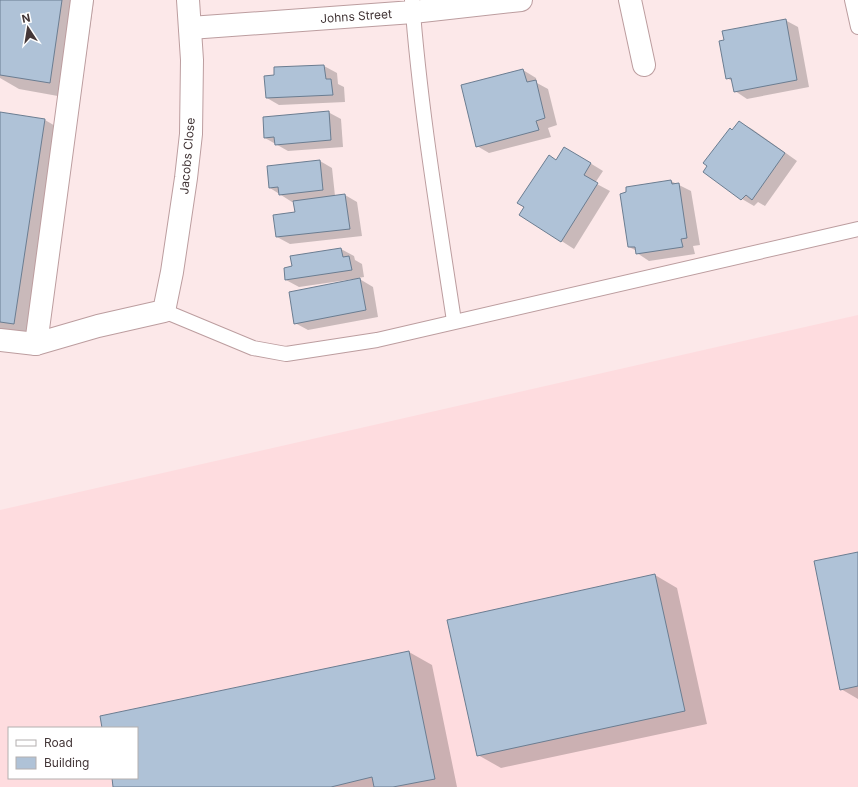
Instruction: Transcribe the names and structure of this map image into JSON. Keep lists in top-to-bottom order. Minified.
{"streets":{"street":["Johns Street","Jacobs Close"]},"crossings":[["Johns Street","Jacobs Close"]],"legend":["Road","Building"],"north":"top"}
